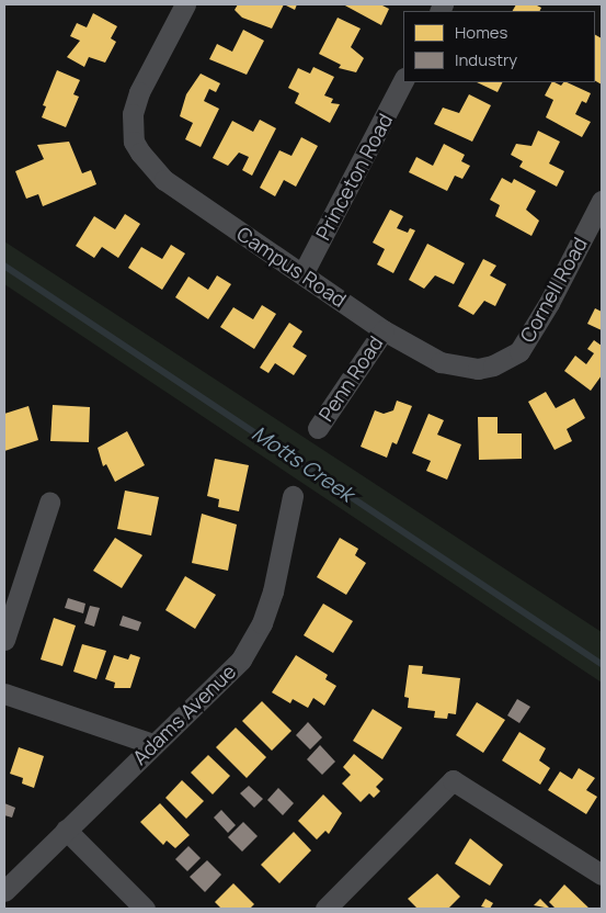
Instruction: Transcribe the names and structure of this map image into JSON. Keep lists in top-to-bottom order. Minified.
{"streets":{"street":["Princeton Road","Campus Road","Cornell Road","Penn Road","Adams Avenue"]},"crossings":[["Princeton Road","Campus Road"],["Campus Road","Cornell Road"],["Campus Road","Penn Road"]],"water":["Motts Creek"],"legend":["Homes","Industry"]}
